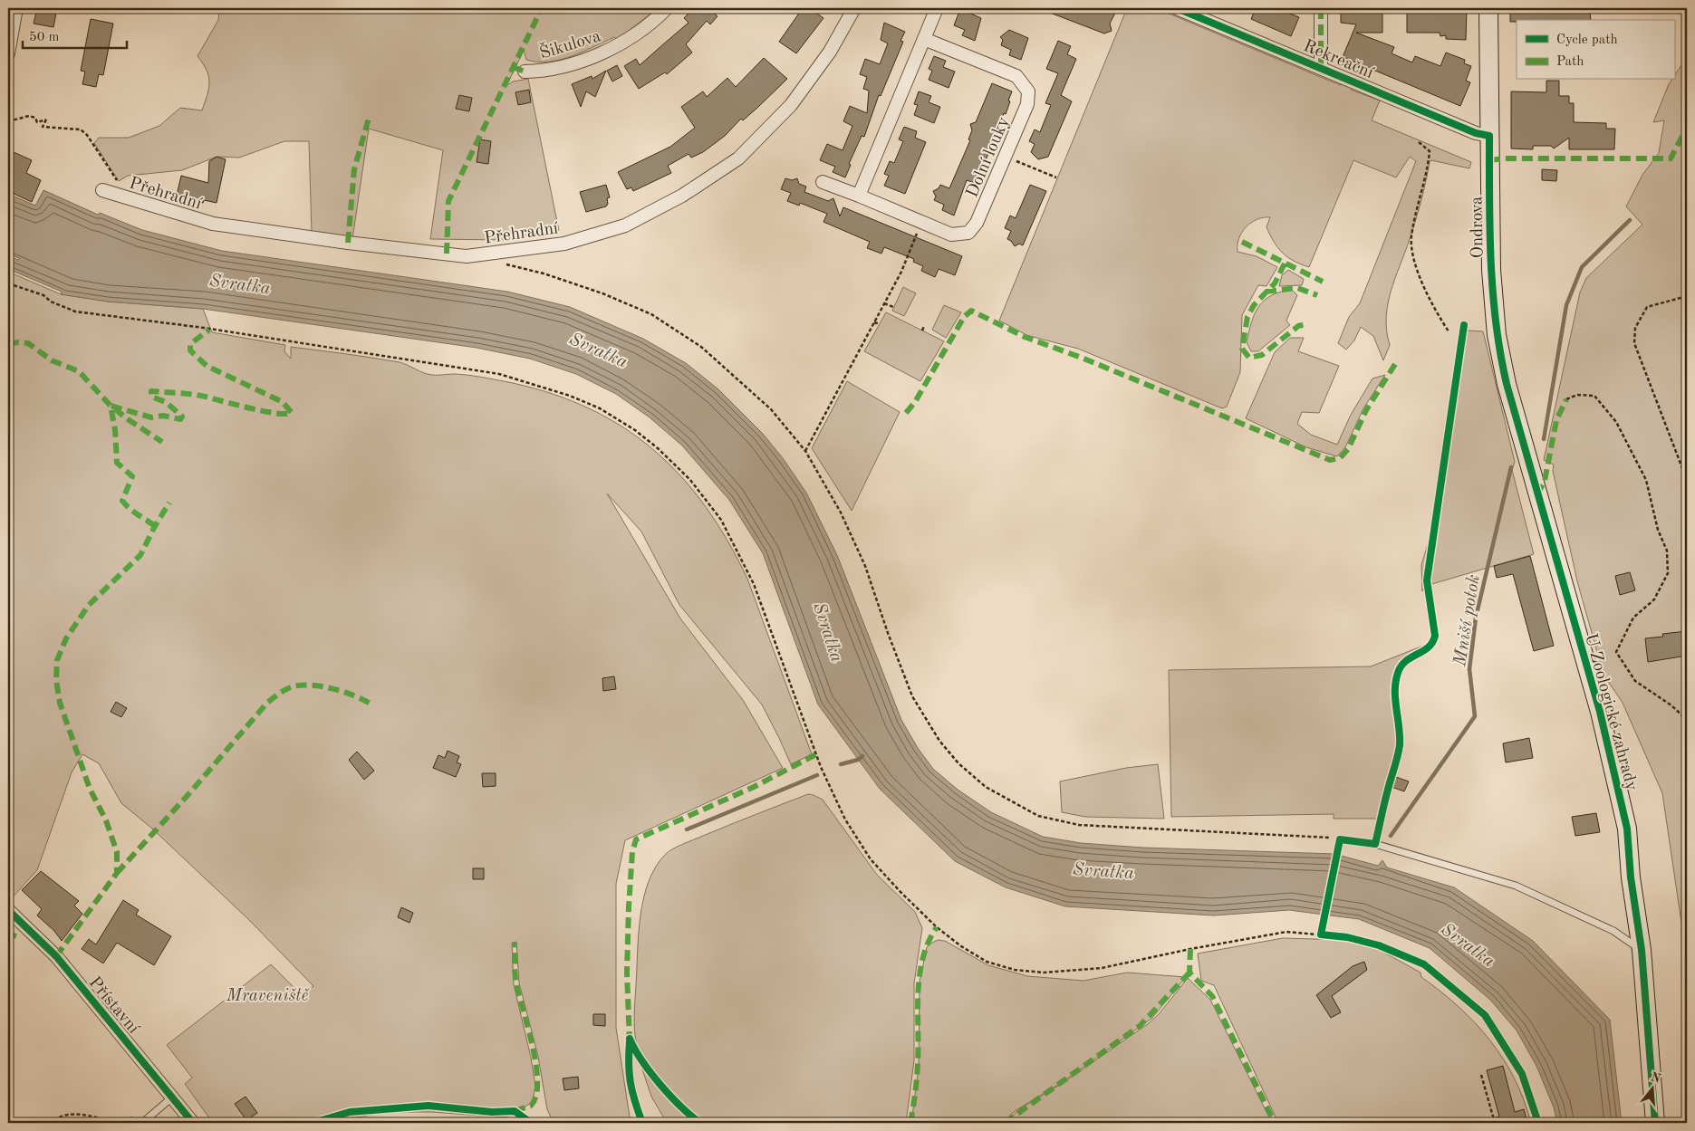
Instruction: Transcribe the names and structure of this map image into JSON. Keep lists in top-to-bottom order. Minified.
{"streets":{"street":["Šikulova","Rekreační","Dolní louky","Přehradní","Ondrova","U Zoologické zahrady","Přístavní"]},"crossings":[["Rekreační","Ondrova"],["Ondrova","U Zoologické zahrady"]],"water":["Svratka","Mniší potok"],"parks":["Mraveniště"],"legend":["Cycle path","Path"],"scale_bar":"50 m","north":"top"}
